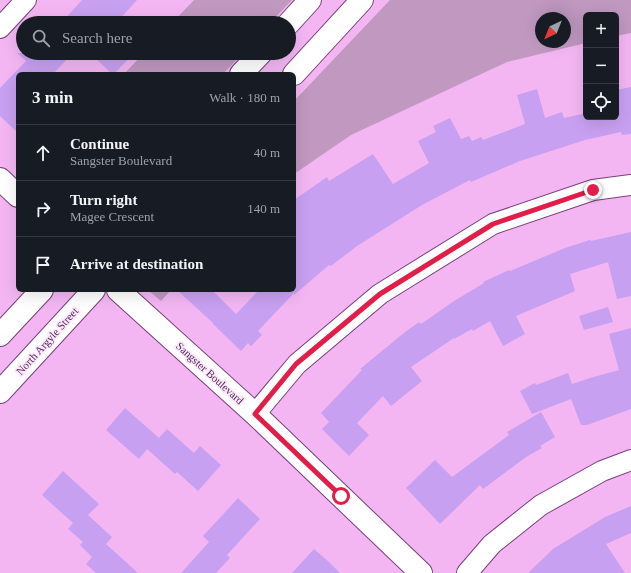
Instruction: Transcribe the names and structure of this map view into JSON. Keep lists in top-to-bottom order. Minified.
{"streets":{"street":["North Argyle Street","Sangster Boulevard"]},"north":"bottom left","page":{"map_buttons":["+","−"],"search":"Search here","heading":["3 min","Walk · 180 m"],"list":[["Continue","Sangster Boulevard","40 m"],["Turn right","Magee Crescent","140 m"],"Arrive at destination"]}}
